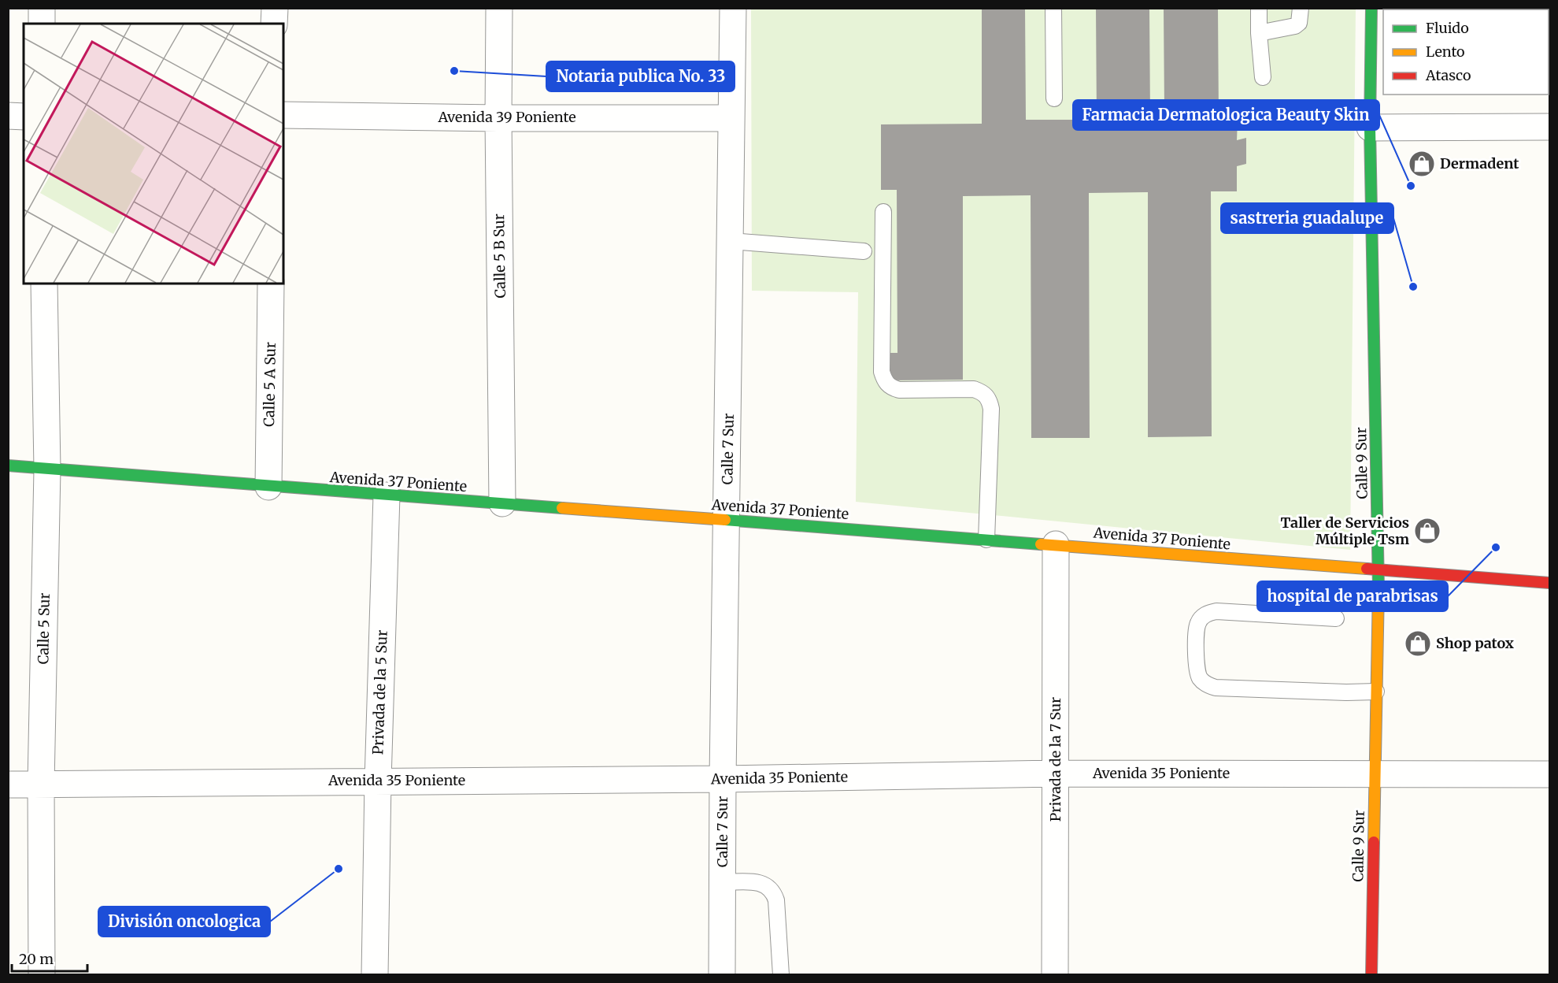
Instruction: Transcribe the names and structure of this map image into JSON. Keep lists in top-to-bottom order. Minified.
{"streets":{"street":["Avenida 39 Poniente","Calle 5 B Sur","Calle 5 A Sur","Calle 7 Sur","Calle 9 Sur","Avenida 37 Poniente","Calle 5 Sur","Privada de la 5 Sur","Privada de la 7 Sur","Avenida 35 Poniente"]},"crossings":[["Avenida 39 Poniente","Calle 5 B Sur"],["Avenida 39 Poniente","Calle 7 Sur"],["Calle 5 B Sur","Avenida 37 Poniente"],["Calle 5 A Sur","Avenida 37 Poniente"],["Calle 7 Sur","Avenida 37 Poniente"],["Calle 7 Sur","Avenida 35 Poniente"],["Calle 9 Sur","Avenida 37 Poniente"],["Calle 9 Sur","Avenida 35 Poniente"],["Avenida 37 Poniente","Calle 5 Sur"],["Avenida 37 Poniente","Privada de la 5 Sur"],["Avenida 37 Poniente","Privada de la 7 Sur"],["Calle 5 Sur","Avenida 35 Poniente"],["Privada de la 5 Sur","Avenida 35 Poniente"],["Privada de la 7 Sur","Avenida 35 Poniente"]],"places":{"other":["Notaria publica No. 33","Farmacia Dermatologica Beauty Skin","sastreria guadalupe","hospital de parabrisas","División oncologica"],"shop":["Dermadent","Taller de Servicios Múltiple Tsm","Shop patox"]},"legend":["Fluido","Lento","Atasco"],"scale_bar":"20 m"}
